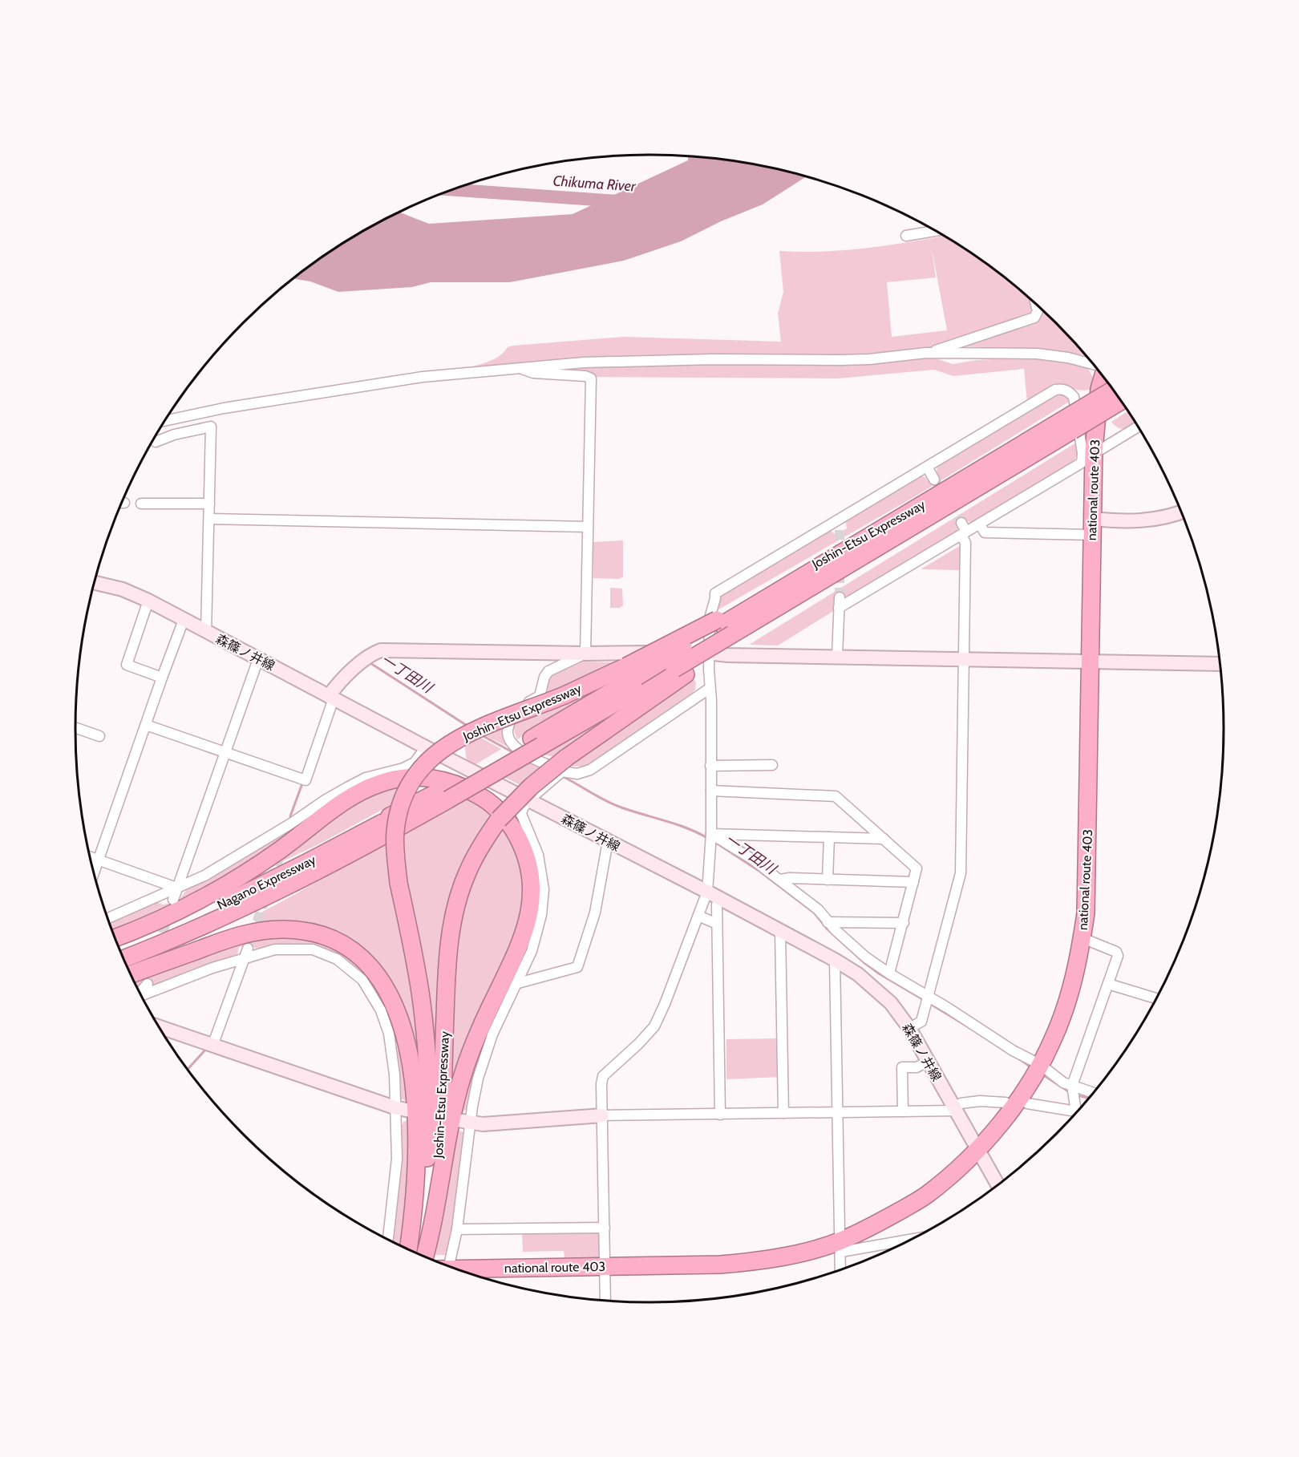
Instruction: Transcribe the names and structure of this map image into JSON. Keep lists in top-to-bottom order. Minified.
{"streets":{"highway":["national route 403","Joshin-Etsu Expressway","Nagano Expressway"],"street":["森篠ノ井線"]},"crossings":[["national route 403","森篠ノ井線"],["Joshin-Etsu Expressway","Nagano Expressway"]],"water":["Chikuma River","一丁田川"]}
